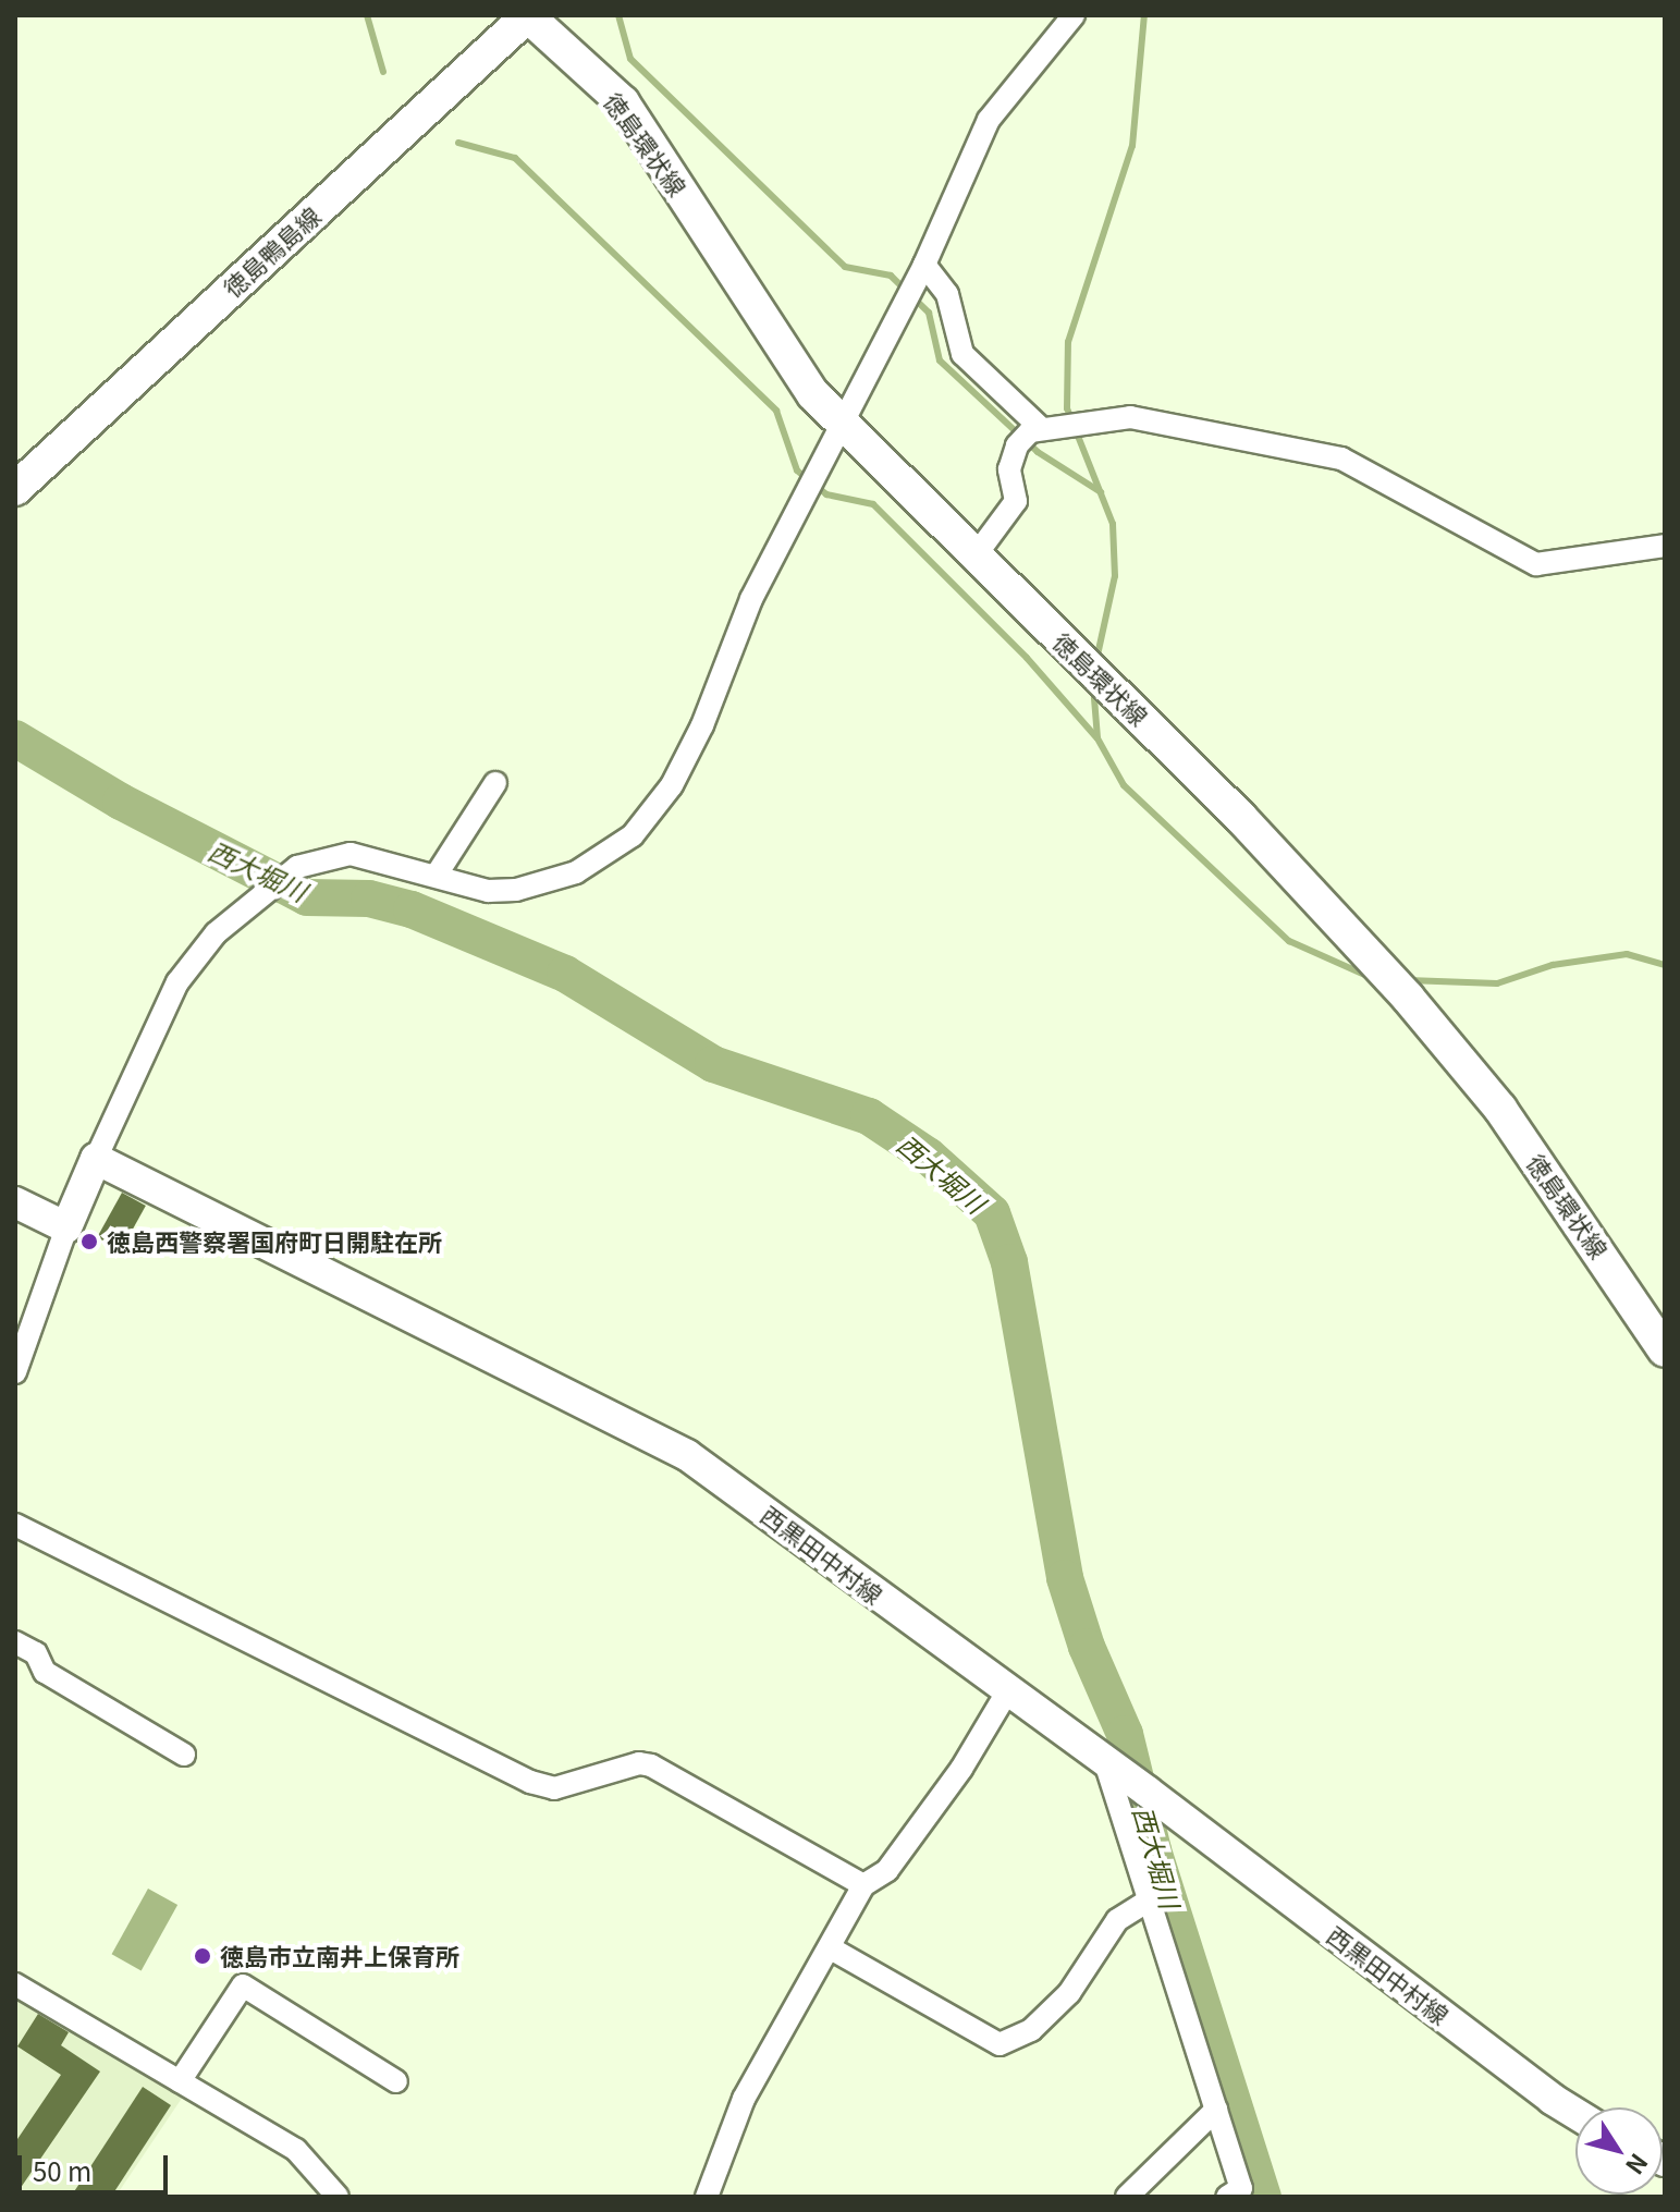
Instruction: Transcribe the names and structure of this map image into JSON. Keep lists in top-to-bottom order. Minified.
{"streets":{"main road":["徳島環状線","徳島鴨島線","西黒田中村線"]},"crossings":[["徳島環状線","徳島鴨島線"]],"water":["西大堀川"],"places":["徳島西警察署国府町日開駐在所","徳島市立南井上保育所"],"scale_bar":"50 m","north":"bottom right"}
